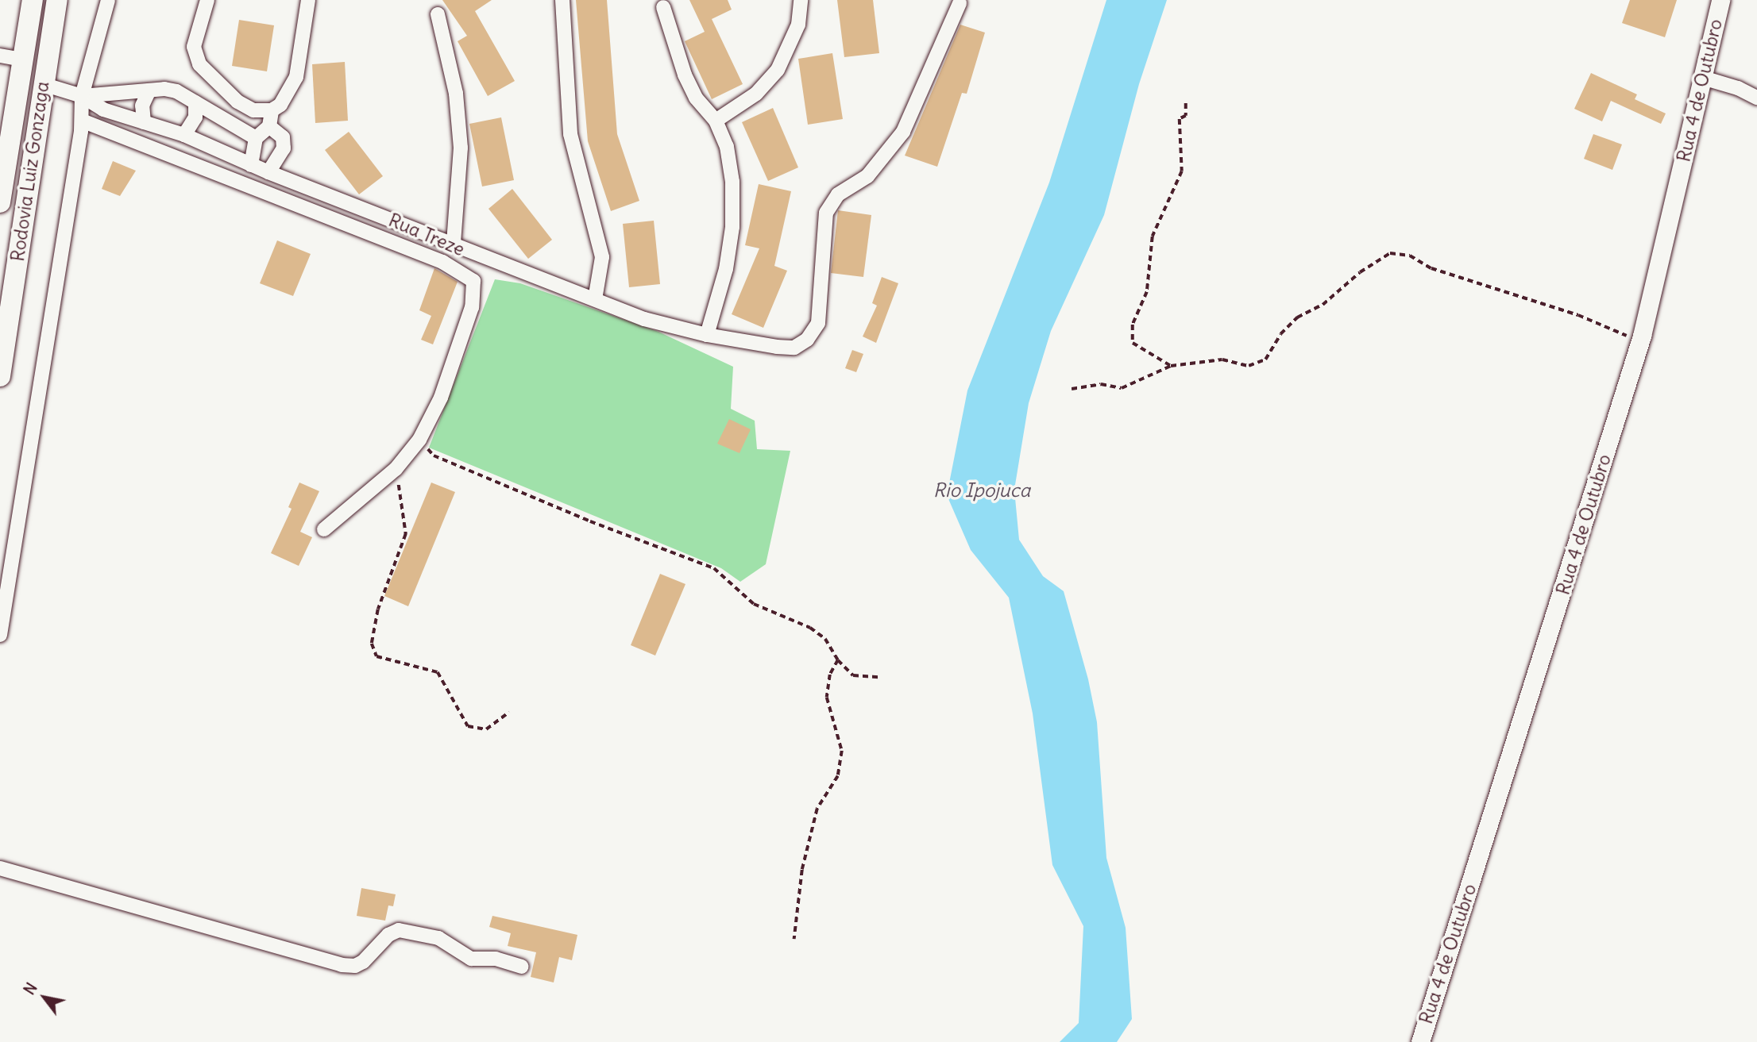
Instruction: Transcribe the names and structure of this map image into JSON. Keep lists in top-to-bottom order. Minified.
{"streets":{"highway":["Rodovia Luiz Gonzaga"],"main road":["Rua 4 de Outubro"],"street":["Rua Treze"]},"water":["Rio Ipojuca"],"north":"top left"}
